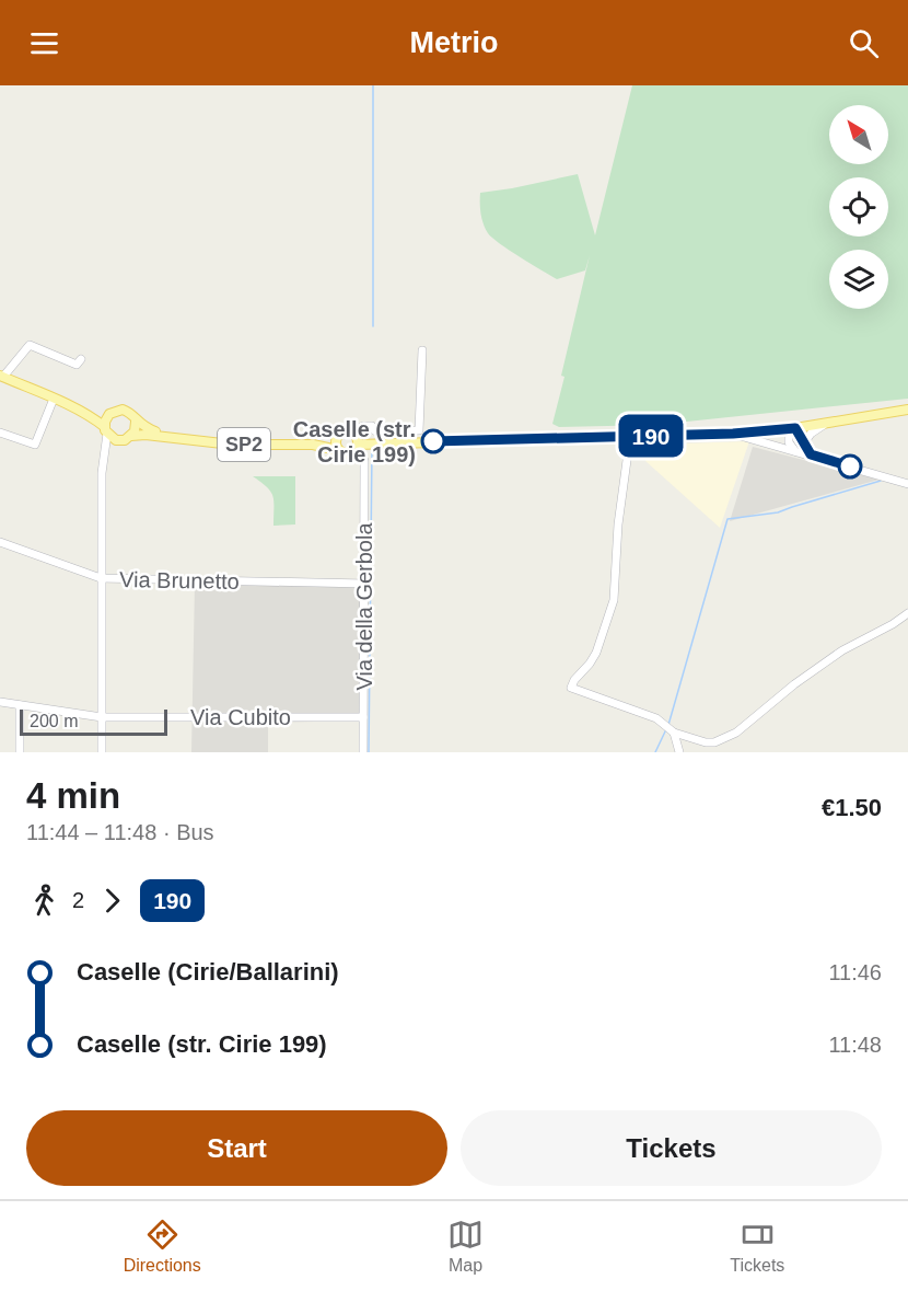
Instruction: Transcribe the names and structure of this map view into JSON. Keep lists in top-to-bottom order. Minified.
{"streets":{"main road":["SP2"],"street":["Via Brunetto","Via della Gerbola","Via Cubito"]},"crossings":[["Via Brunetto","Via della Gerbola"],["Via della Gerbola","Via Cubito"]],"places":["Caselle (str. Cirie 199)"],"lines":["bus line 190"],"scale_bar":"200 m","north":"top left","page":{"header":"Metrio","on_map":"190","scale":"200 m","heading":["4 min","11:44 – 11:48 · Bus","€1.50"],"legs":["2","190"],"list":[{"name":"Caselle (Cirie/Ballarini)","value":"11:46"},{"name":"Caselle (str. Cirie 199)","value":"11:48"}],"buttons":["Start","Tickets"],"tabs":["Directions","Map","Tickets"]}}
